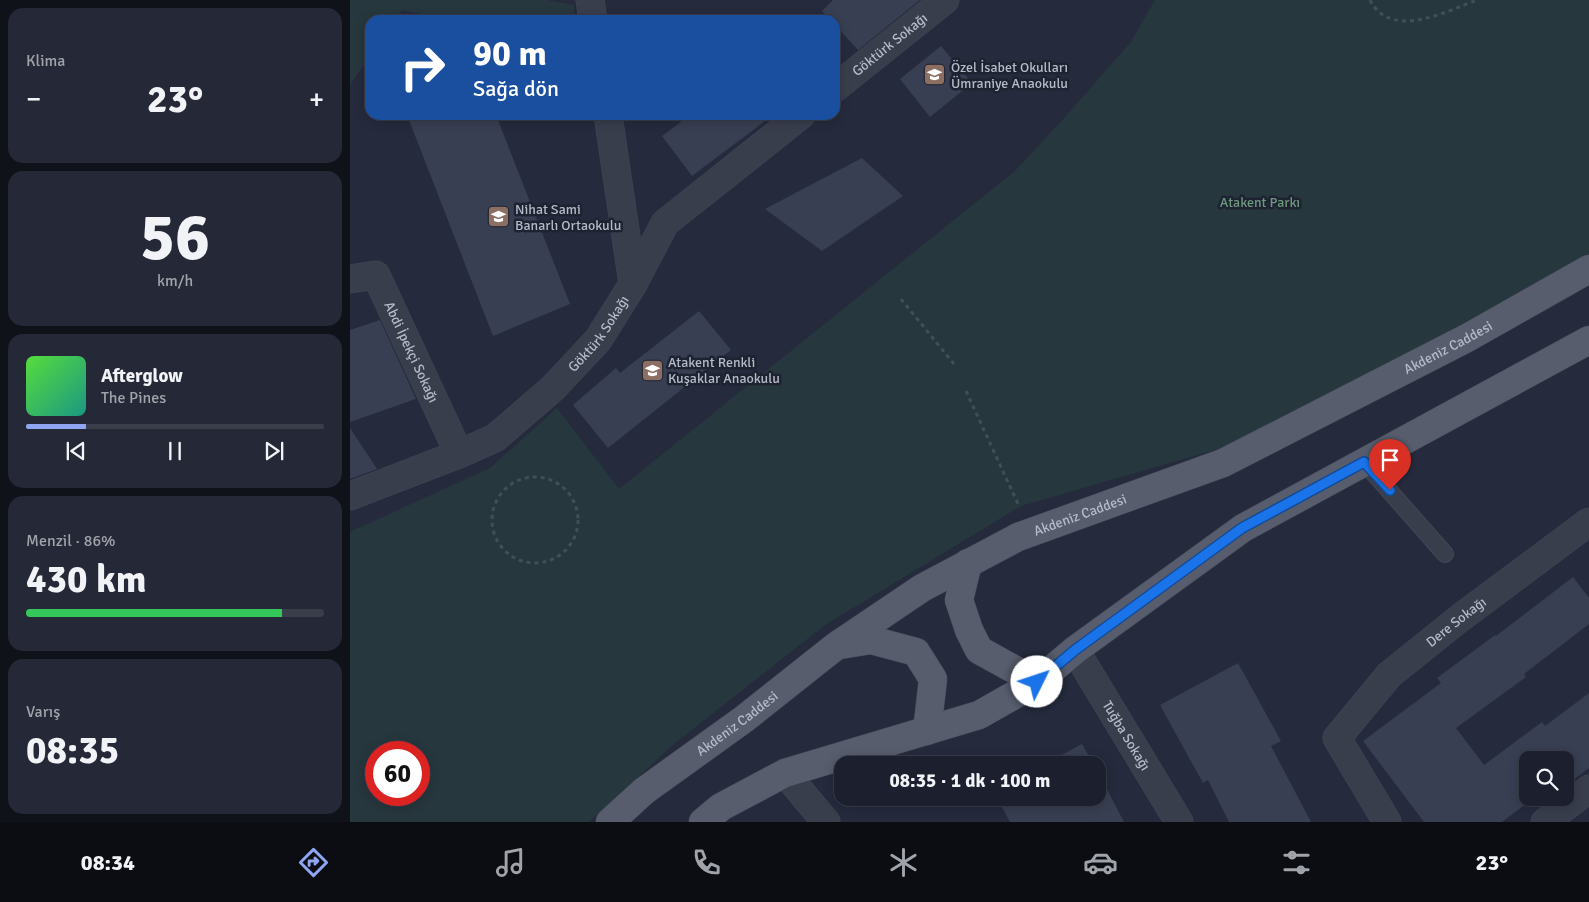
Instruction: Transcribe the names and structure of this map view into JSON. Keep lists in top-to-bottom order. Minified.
{"streets":{"main road":["Akdeniz Caddesi"],"street":["Göktürk Sokağı","Abdi İpekçi Sokağı","Dere Sokağı","Tuğba Sokağı"]},"crossings":[["Göktürk Sokağı","Abdi İpekçi Sokağı"]],"parks":["Atakent Parkı"],"places":{"school or university":["Özel İsabet Okulları Ümraniye Anaokulu","Nihat Sami Banarlı Ortaokulu","Atakent Renkli Kuşaklar Anaokulu"]},"page":{"tile":["Klima",["56","km/h"],["Menzil · 86%","430 km"],["Varış","08:35"]],"turn":["90 m","Sağa dön"],"heat":["−","23°","+"],"song":["Afterglow","The Pines"],"limit":"60","trip":"08:35 · 1 dk · 100 m","tabs":["08:34","23°"]}}
